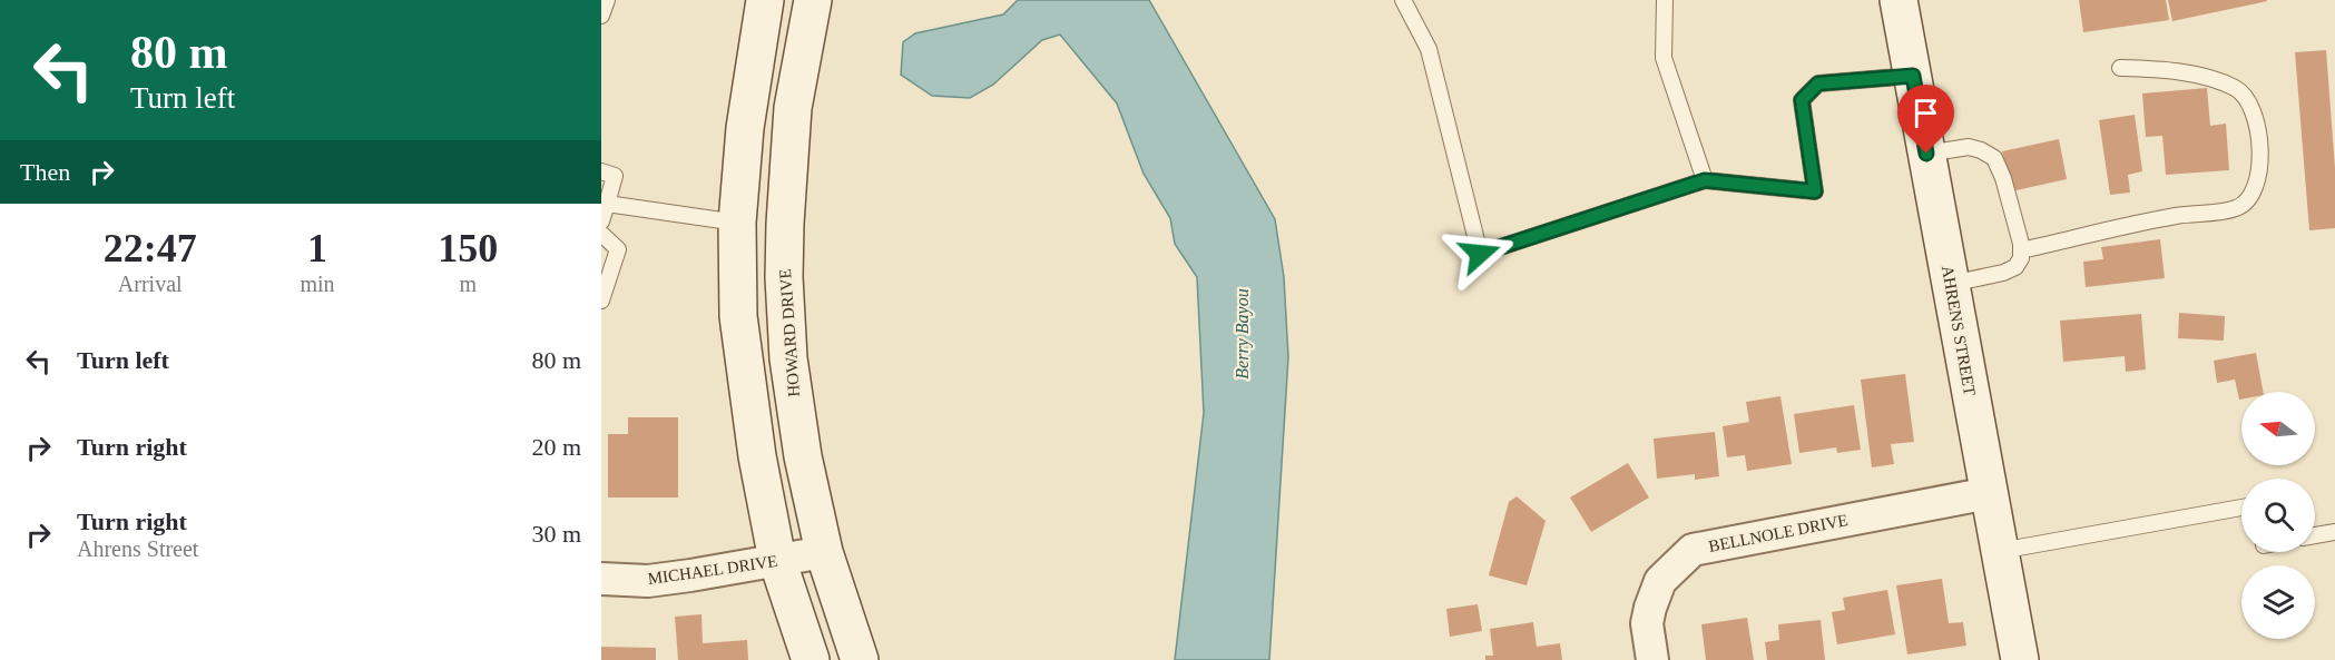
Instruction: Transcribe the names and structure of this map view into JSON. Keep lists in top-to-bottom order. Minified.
{"streets":{"main road":["AHRENS STREET","HOWARD DRIVE"],"street":["BELLNOLE DRIVE","MICHAEL DRIVE"]},"crossings":[["AHRENS STREET","BELLNOLE DRIVE"],["HOWARD DRIVE","MICHAEL DRIVE"]],"water":["Berry Bayou"],"north":"left","page":{"turn":["80 m","Turn left"],"then":"Then","eta":["22:47","Arrival","1","min","150","m"],"list":[{"name":"Turn left","value":"80 m"},{"name":"Turn right","value":"20 m"},{"name":"Turn right","note":"Ahrens Street","value":"30 m"}]}}
